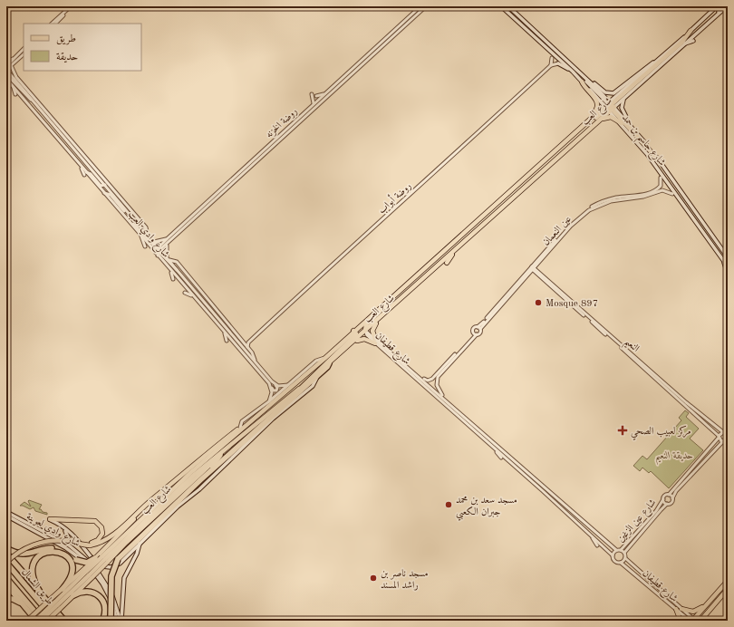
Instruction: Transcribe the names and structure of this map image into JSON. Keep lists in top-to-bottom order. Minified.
{"streets":{"highway":["طريق الشمال"],"main road":["شارع العب","شارع جاسم بن حمد","شارع وادي لعوينة"],"street":["روضة الخزنه","روضة أبواب","عين النعمان","شارع وادي العب","النعيم","شارع قطيفان","شارع عين الزغين"]},"crossings":[["شارع العب","شارع جاسم بن حمد"],["شارع العب","شارع قطيفان"],["روضة الخزنه","شارع وادي العب"],["عين النعمان","النعيم"],["النعيم","شارع عين الزغين"],["شارع قطيفان","شارع عين الزغين"]],"parks":["حديقة النعيم"],"places":{"other":["Mosque 897","مسجد سعد بن محمد جبران الكعبي","مسجد ناصر بن راشد المسند"],"health":["مركز لعبيب الصحي"]},"legend":["طريق","حديقة"]}
